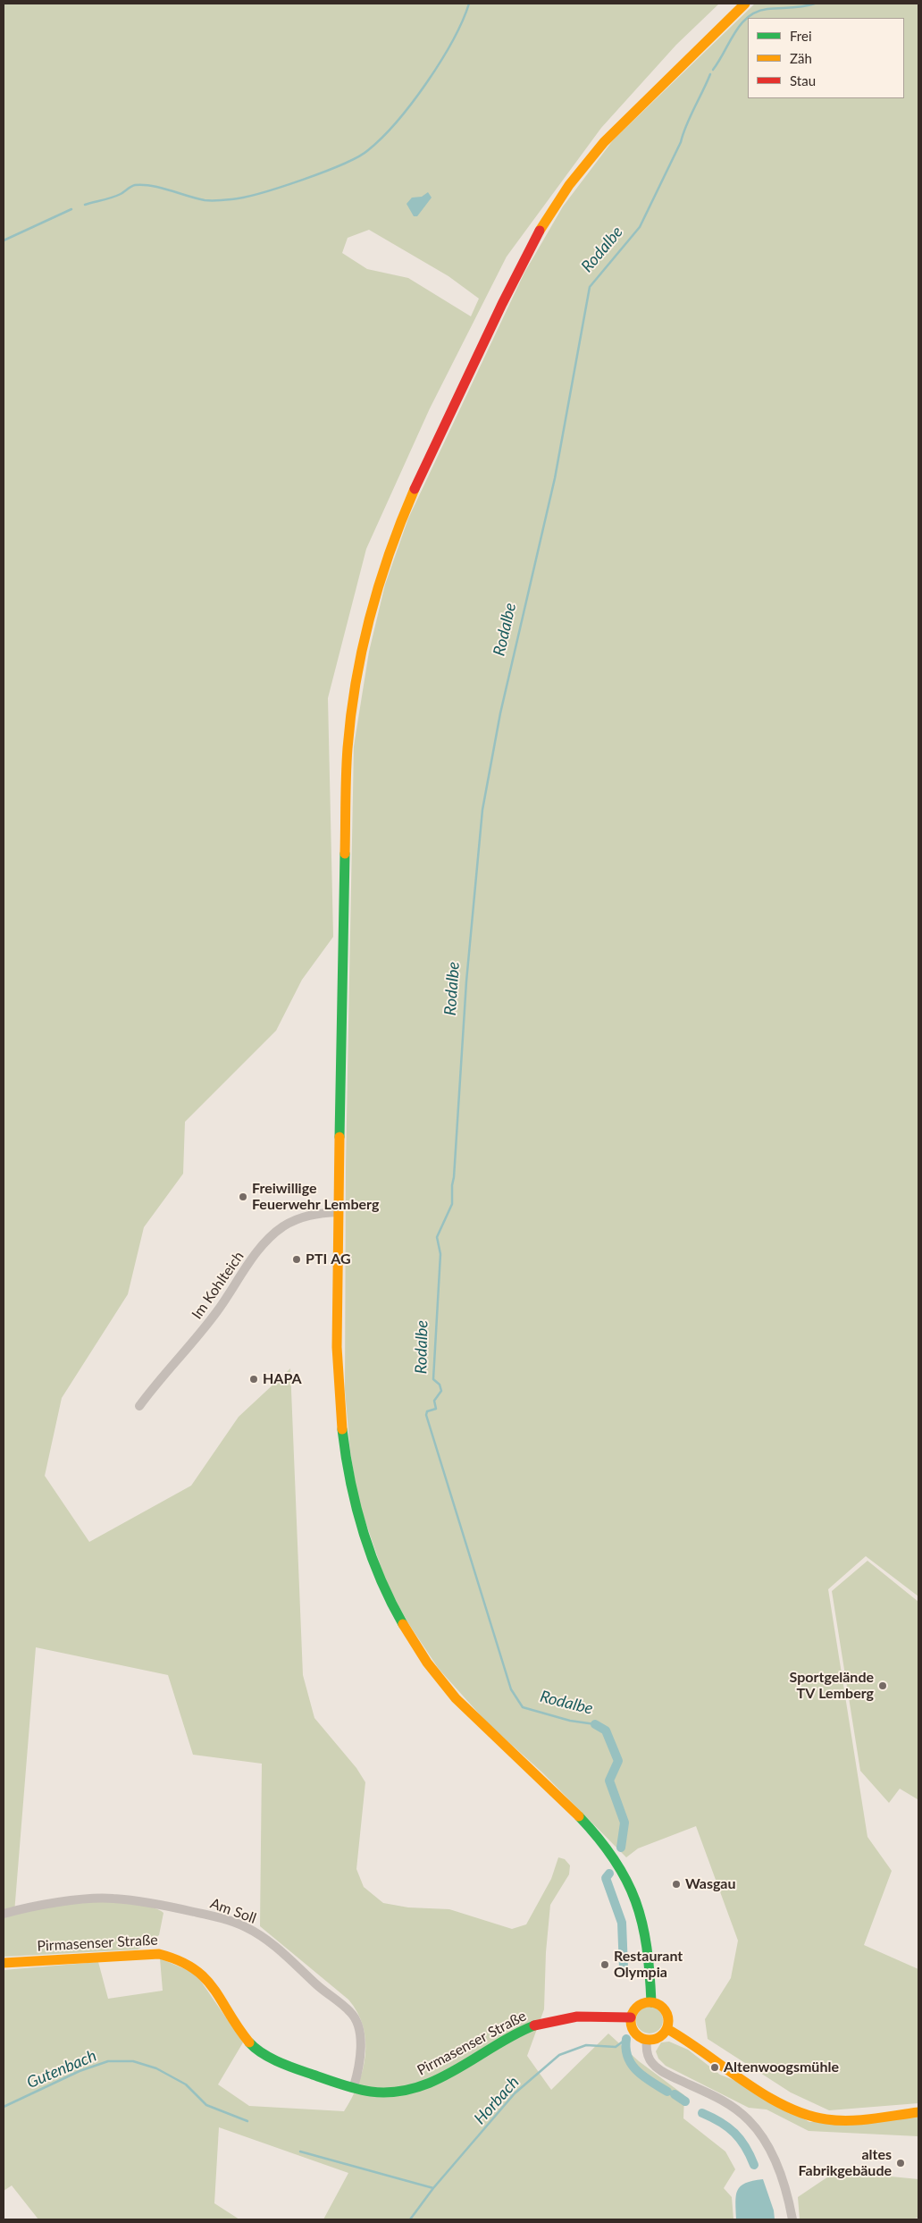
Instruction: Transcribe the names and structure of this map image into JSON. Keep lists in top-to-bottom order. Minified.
{"streets":{"street":["Im Kohlteich","Am Soll","Pirmasenser Straße"]},"crossings":[["Am Soll","Pirmasenser Straße"]],"water":["Rodalbe","Gutenbach","Horbach"],"places":["Freiwillige Feuerwehr Lemberg","PTI AG","HAPA","Sportgelände TV Lemberg","Wasgau","Restaurant Olympia","Altenwoogsmühle","altes Fabrikgebäude"],"legend":["Frei","Zäh","Stau"]}
